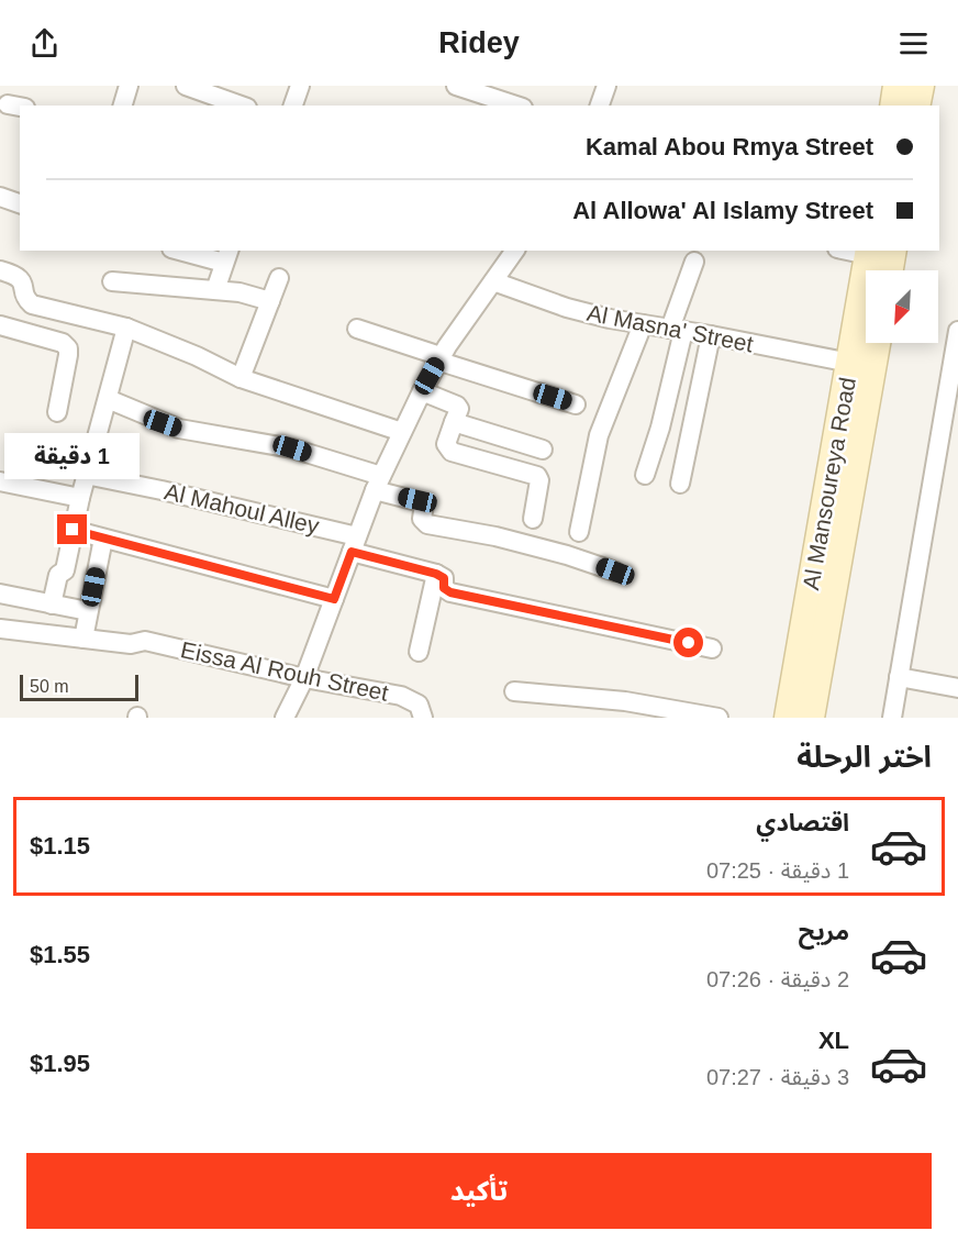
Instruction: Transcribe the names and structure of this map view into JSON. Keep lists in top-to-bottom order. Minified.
{"streets":{"main road":["Al Mansoureya Road"],"street":["Al Masna' Street","Al Mahoul Alley","Eissa Al Rouh Street"]},"crossings":[["Al Masna' Street","Al Mansoureya Road"]],"scale_bar":"50 m","north":"bottom left","page":{"header":"Ridey","banner":["Kamal Abou Rmya Street","Al Allowa' Al Islamy Street"],"bubble":"1 دقيقة","scale":"50 m","heading":"اختر الرحلة","list":[{"name":"اقتصادي","note":"1 دقيقة · 07:25","value":"$1.15"},{"name":"مريح","note":"2 دقيقة · 07:26","value":"$1.55"},{"name":"XL","note":"3 دقيقة · 07:27","value":"$1.95"}],"buttons":"تأكيد"}}
